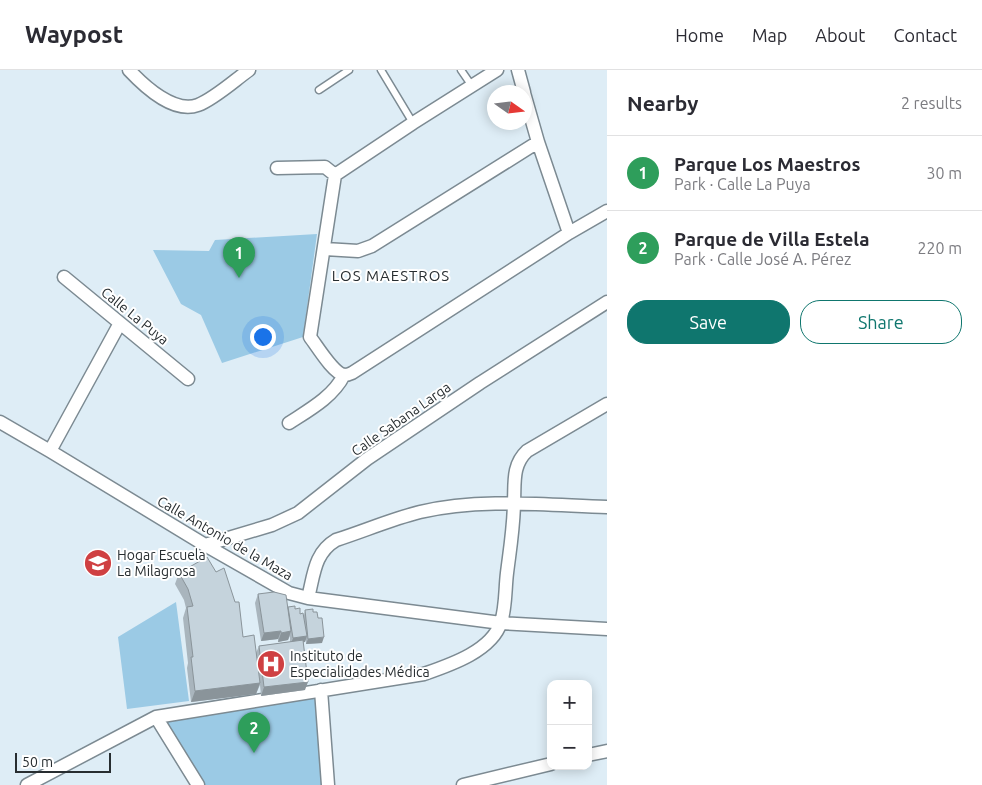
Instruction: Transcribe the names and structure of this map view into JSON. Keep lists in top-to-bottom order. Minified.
{"streets":{"street":["Calle La Puya","Calle Sabana Larga","Calle Antonio de la Maza"]},"crossings":[["Calle Sabana Larga","Calle Antonio de la Maza"]],"districts":["LOS MAESTROS"],"places":{"school or university":["Hogar Escuela La Milagrosa"],"hospital":["Instituto de Especialidades Médica"]},"scale_bar":"50 m","north":"right","page":{"header":"Waypost","nav":["Home","Map","About","Contact"],"heading":["Nearby","2 results"],"list":[{"mark":"1","name":"Parque Los Maestros","note":"Park · Calle La Puya","value":"30 m"},{"mark":"2","name":"Parque de Villa Estela","note":"Park · Calle José A. Pérez","value":"220 m"}],"pins":["1","2"],"buttons":["Save","Share"],"map_buttons":["+","−"],"scale":"50 m"}}
